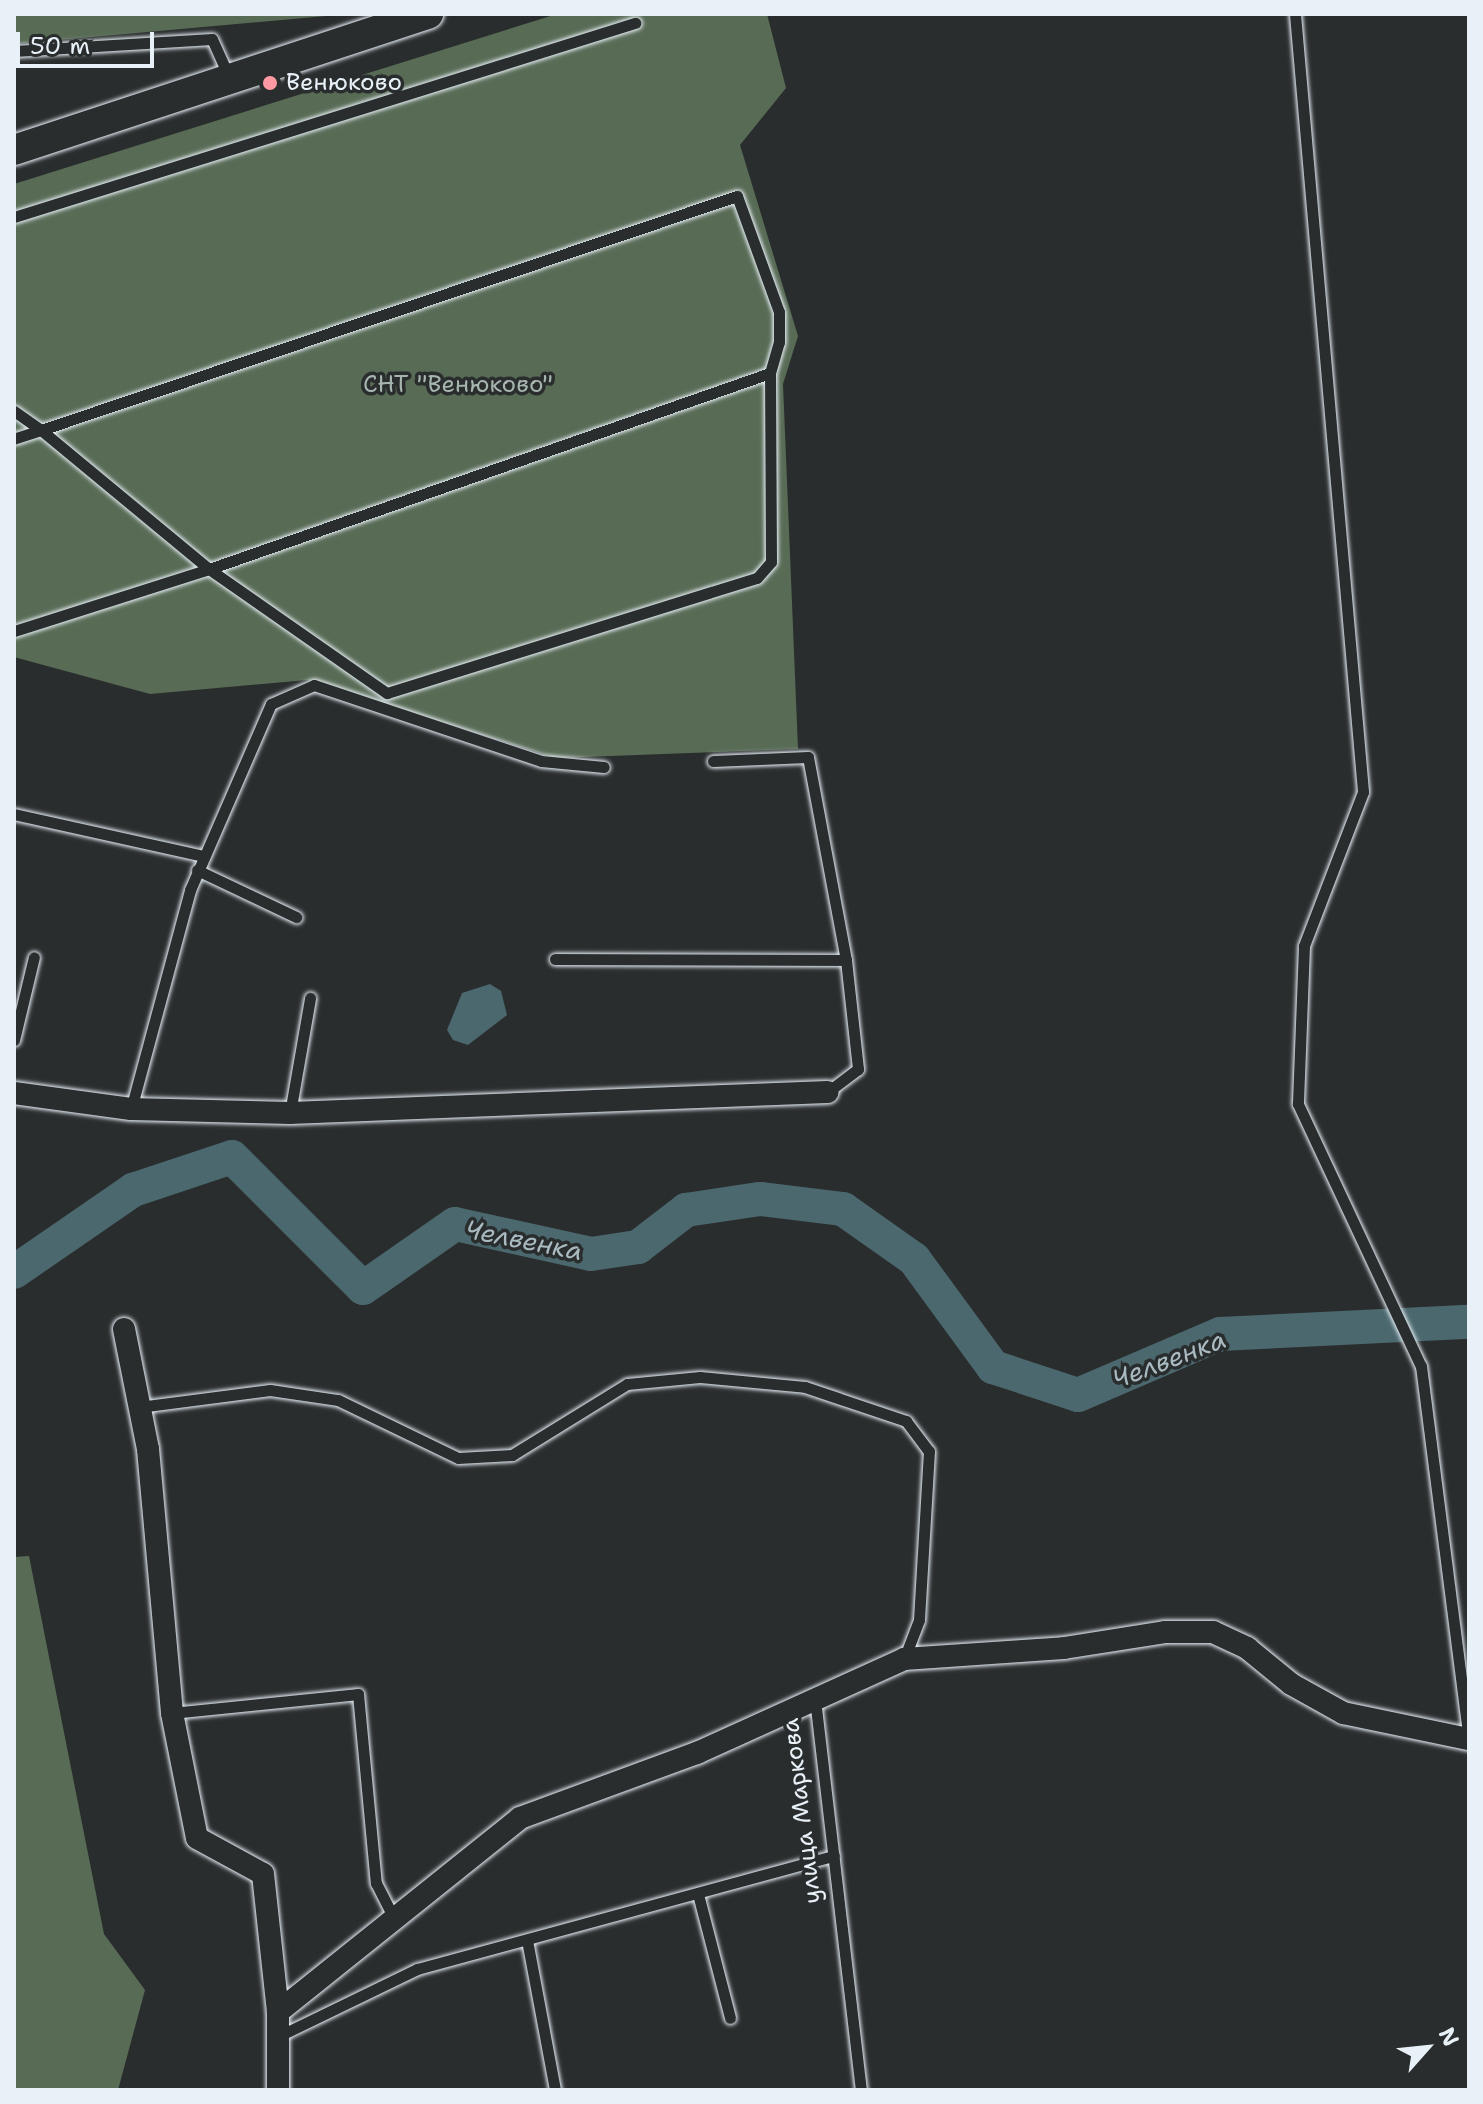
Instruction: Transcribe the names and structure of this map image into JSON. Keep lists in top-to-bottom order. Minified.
{"streets":{"street":["улица Маркова"]},"water":["Челвенка"],"parks":["СНТ \"Венюково\""],"places":["Венюково"],"scale_bar":"50 m","north":"top right"}
